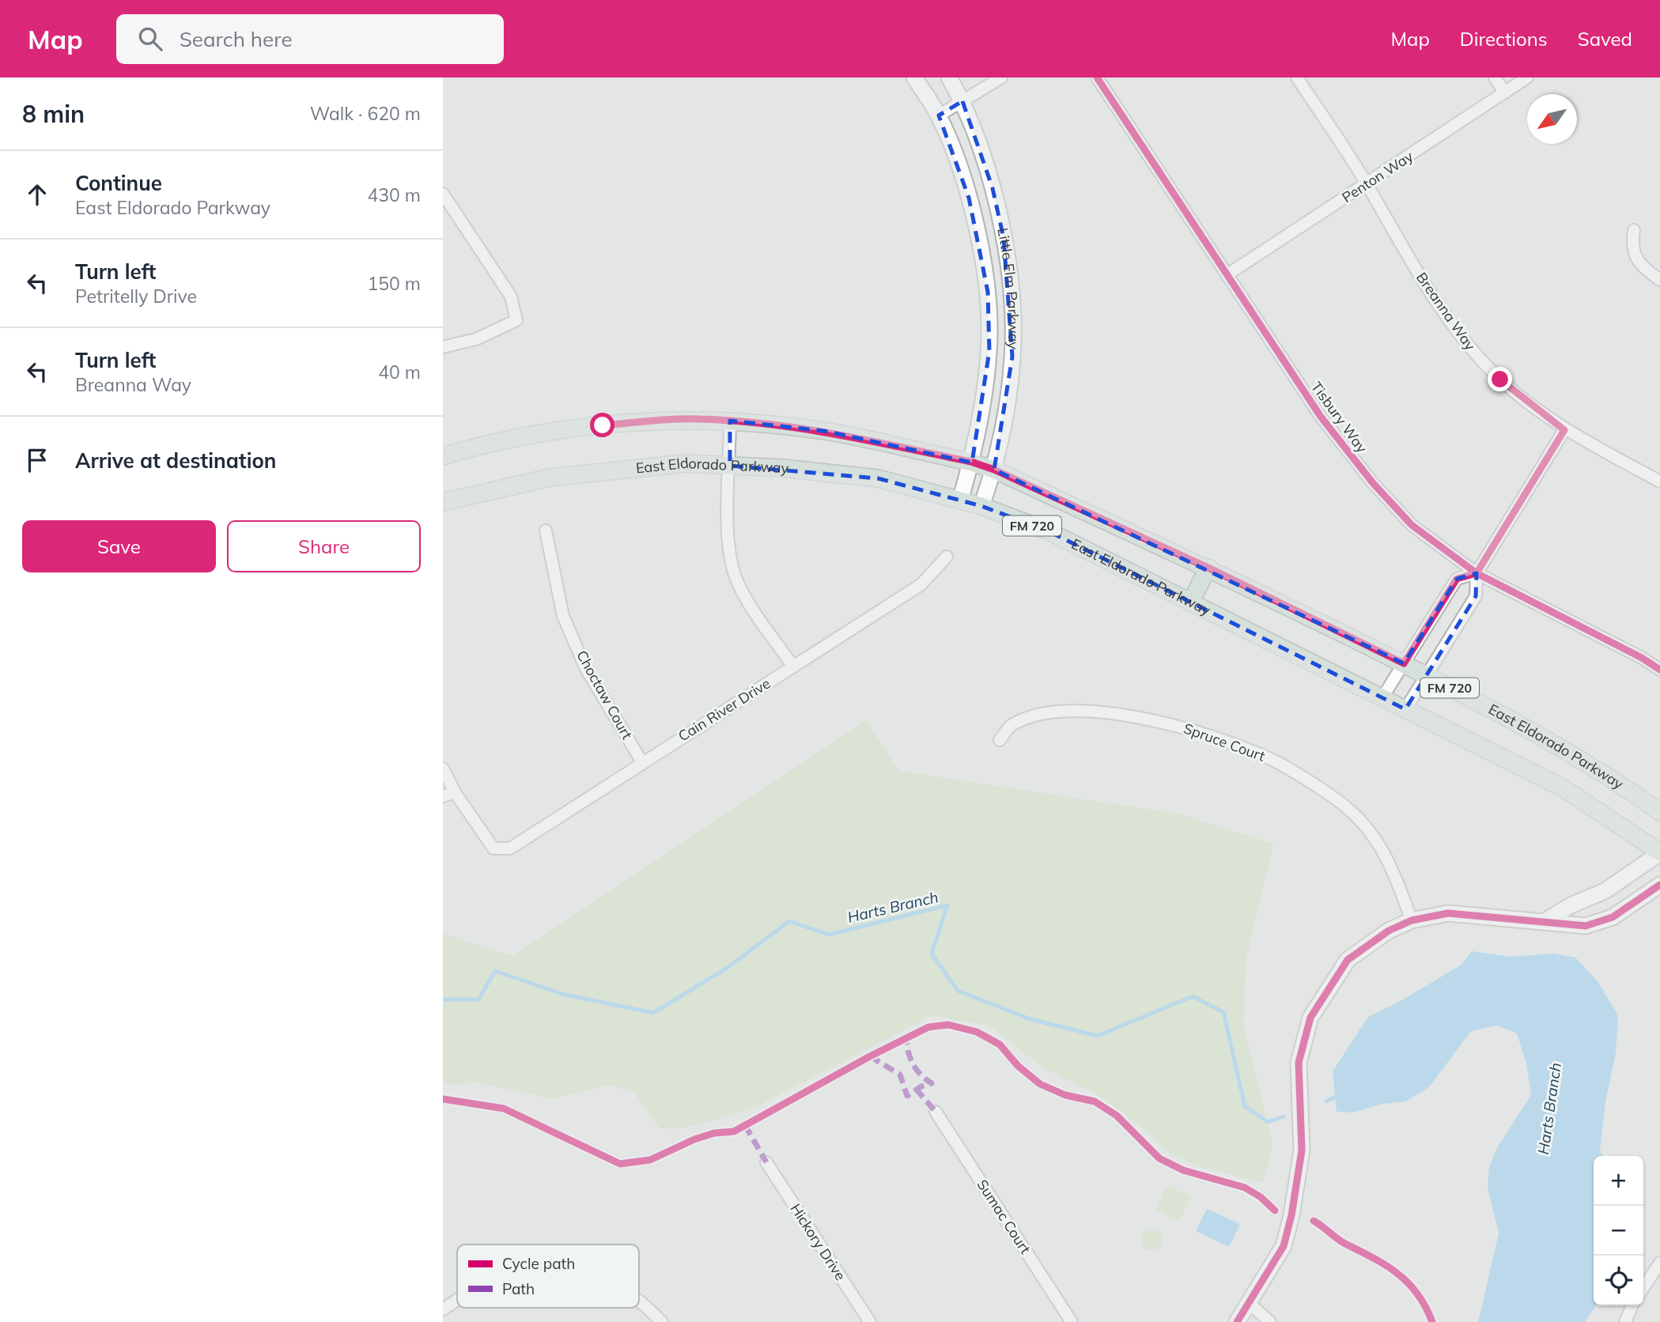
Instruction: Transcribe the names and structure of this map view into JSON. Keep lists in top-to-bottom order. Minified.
{"streets":{"main road":["Little Elm Parkway","East Eldorado Parkway","FM 720"],"street":["Penton Way","Breanna Way","Tisbury Way","Choctaw Court","Cain River Drive","Spruce Court","Sumac Court","Hickory Drive"]},"crossings":[["Penton Way","Breanna Way"],["Penton Way","Tisbury Way"],["Little Elm Parkway","East Eldorado Parkway"],["Choctaw Court","Cain River Drive"]],"water":["Harts Branch"],"legend":["Cycle path","Path"],"north":"bottom left","page":{"header":"Map","search":"Search here","nav":["Map","Directions","Saved"],"heading":["8 min","Walk · 620 m"],"list":[["Continue","East Eldorado Parkway","430 m"],["Turn left","Petritelly Drive","150 m"],["Turn left","Breanna Way","40 m"],"Arrive at destination"],"buttons":["Save","Share"],"map_buttons":["+","−"]}}
